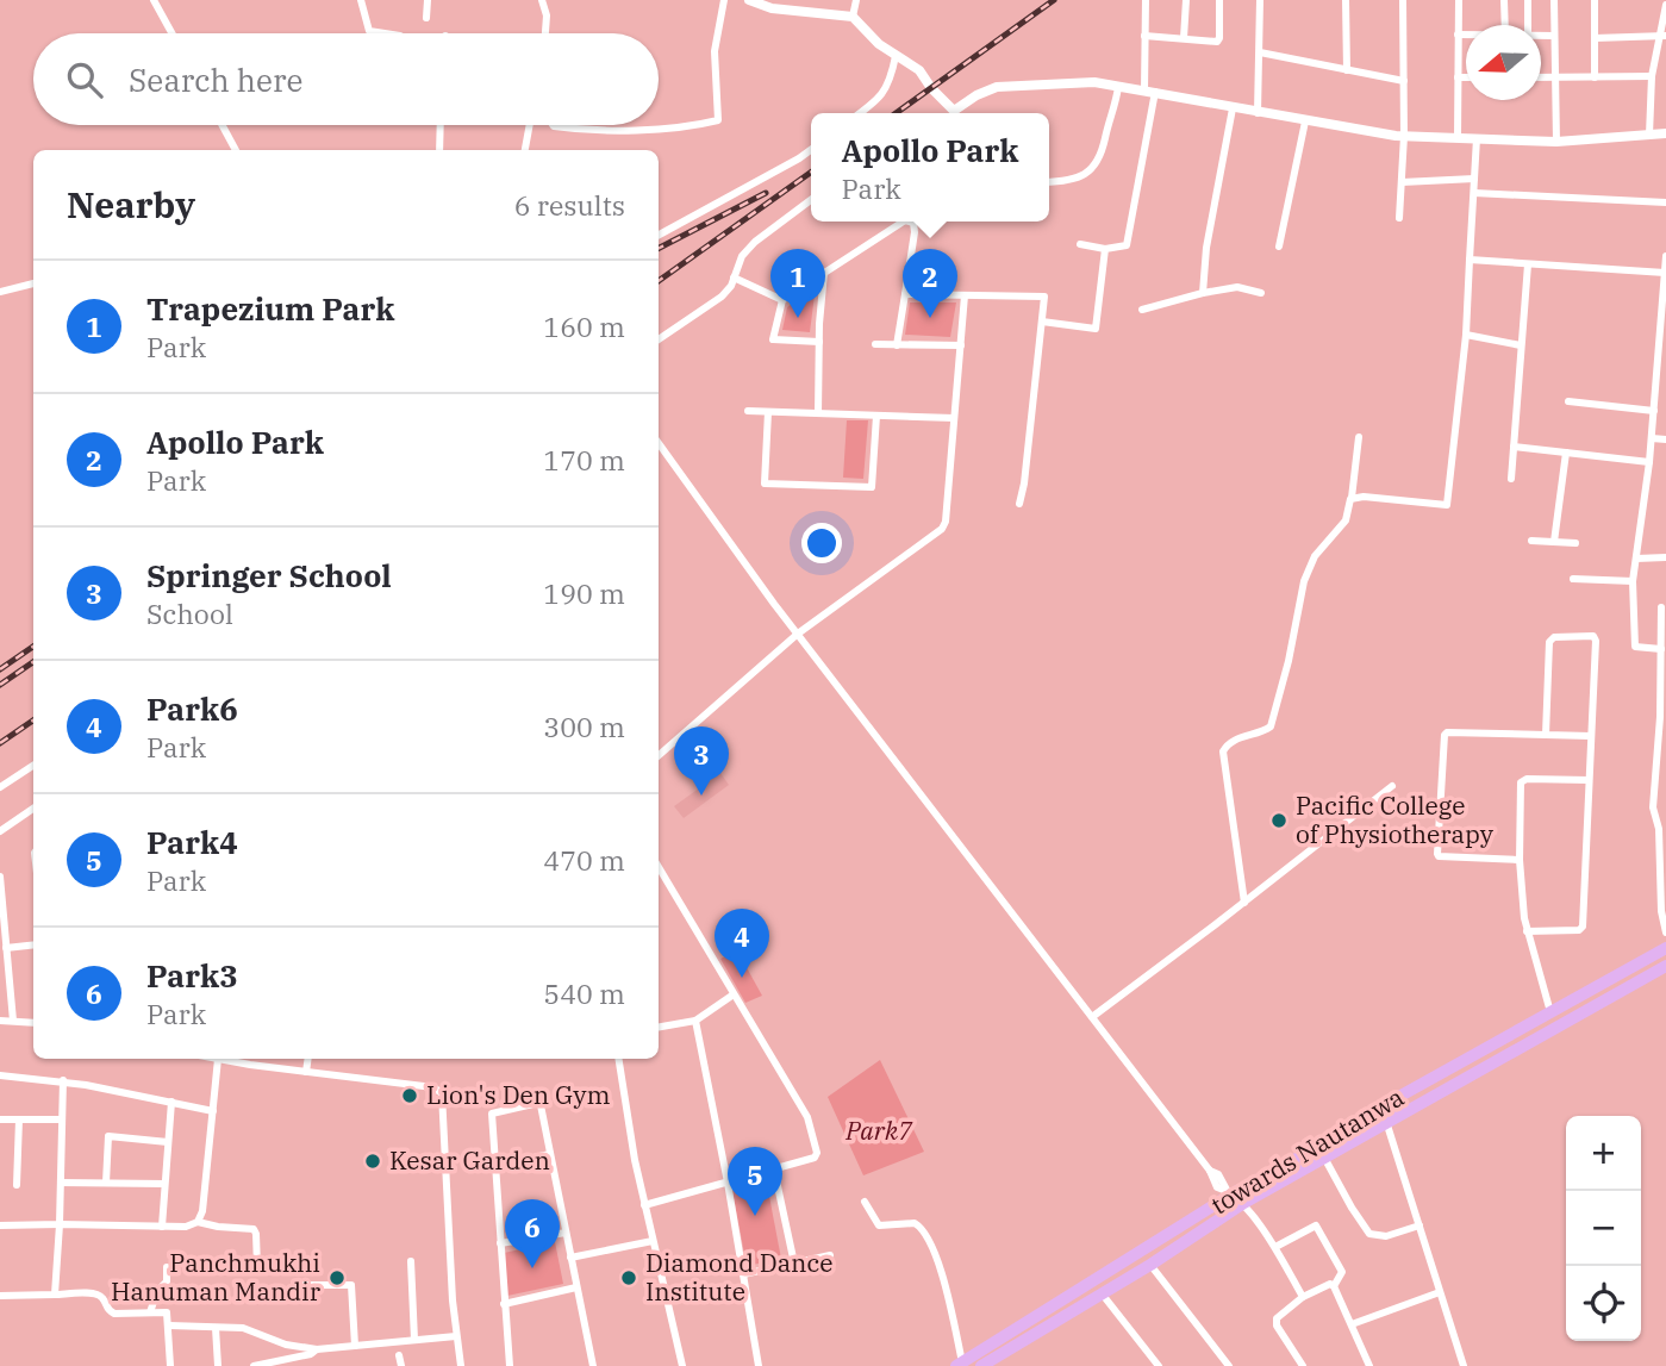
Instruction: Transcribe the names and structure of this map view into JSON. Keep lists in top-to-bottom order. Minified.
{"streets":{"main road":["towards Nautanwa"]},"parks":["Park7"],"places":["Pacific College of Physiotherapy","Lion's Den Gym","Kesar Garden","Panchmukhi Hanuman Mandir","Diamond Dance Institute"],"north":"left","page":{"search":"Search here","popup":["Apollo Park","Park"],"heading":["Nearby","6 results"],"pins":["1","2","3","4","5","6"],"list":[{"mark":"1","name":"Trapezium Park","note":"Park","value":"160 m"},{"mark":"2","name":"Apollo Park","note":"Park","value":"170 m"},{"mark":"3","name":"Springer School","note":"School","value":"190 m"},{"mark":"4","name":"Park6","note":"Park","value":"300 m"},{"mark":"5","name":"Park4","note":"Park","value":"470 m"},{"mark":"6","name":"Park3","note":"Park","value":"540 m"}],"map_buttons":["+","−"]}}
